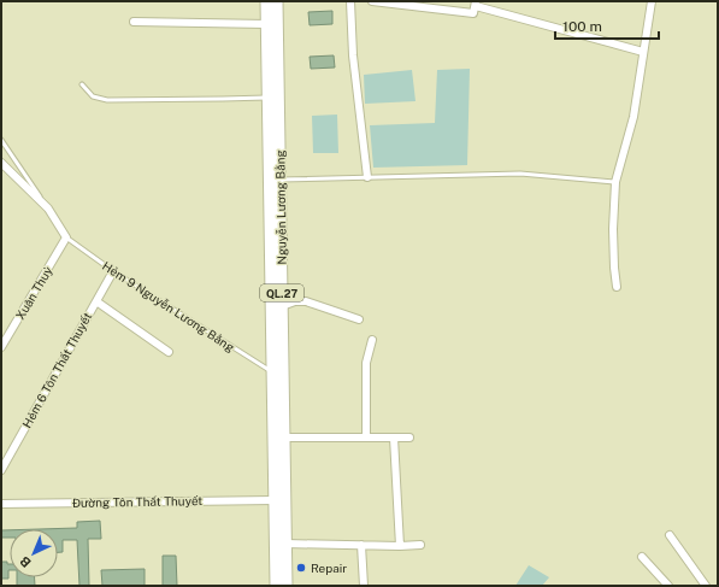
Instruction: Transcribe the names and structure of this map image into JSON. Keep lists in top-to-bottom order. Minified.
{"streets":{"main road":["Nguyễn Lương Bằng","QL.27"],"street":["Xuân Thuỷ","Hẻm 6 Tôn Thất Thuyết","Đường Tôn Thất Thuyết"],"lane":["Hẻm 9 Nguyễn Lương Bằng"]},"crossings":[["Nguyễn Lương Bằng","Hẻm 9 Nguyễn Lương Bằng"],["Nguyễn Lương Bằng","Đường Tôn Thất Thuyết"],["Xuân Thuỷ","Hẻm 9 Nguyễn Lương Bằng"],["Hẻm 9 Nguyễn Lương Bằng","Hẻm 6 Tôn Thất Thuyết"]],"places":["Repair"],"scale_bar":"100 m","north":"bottom left"}
